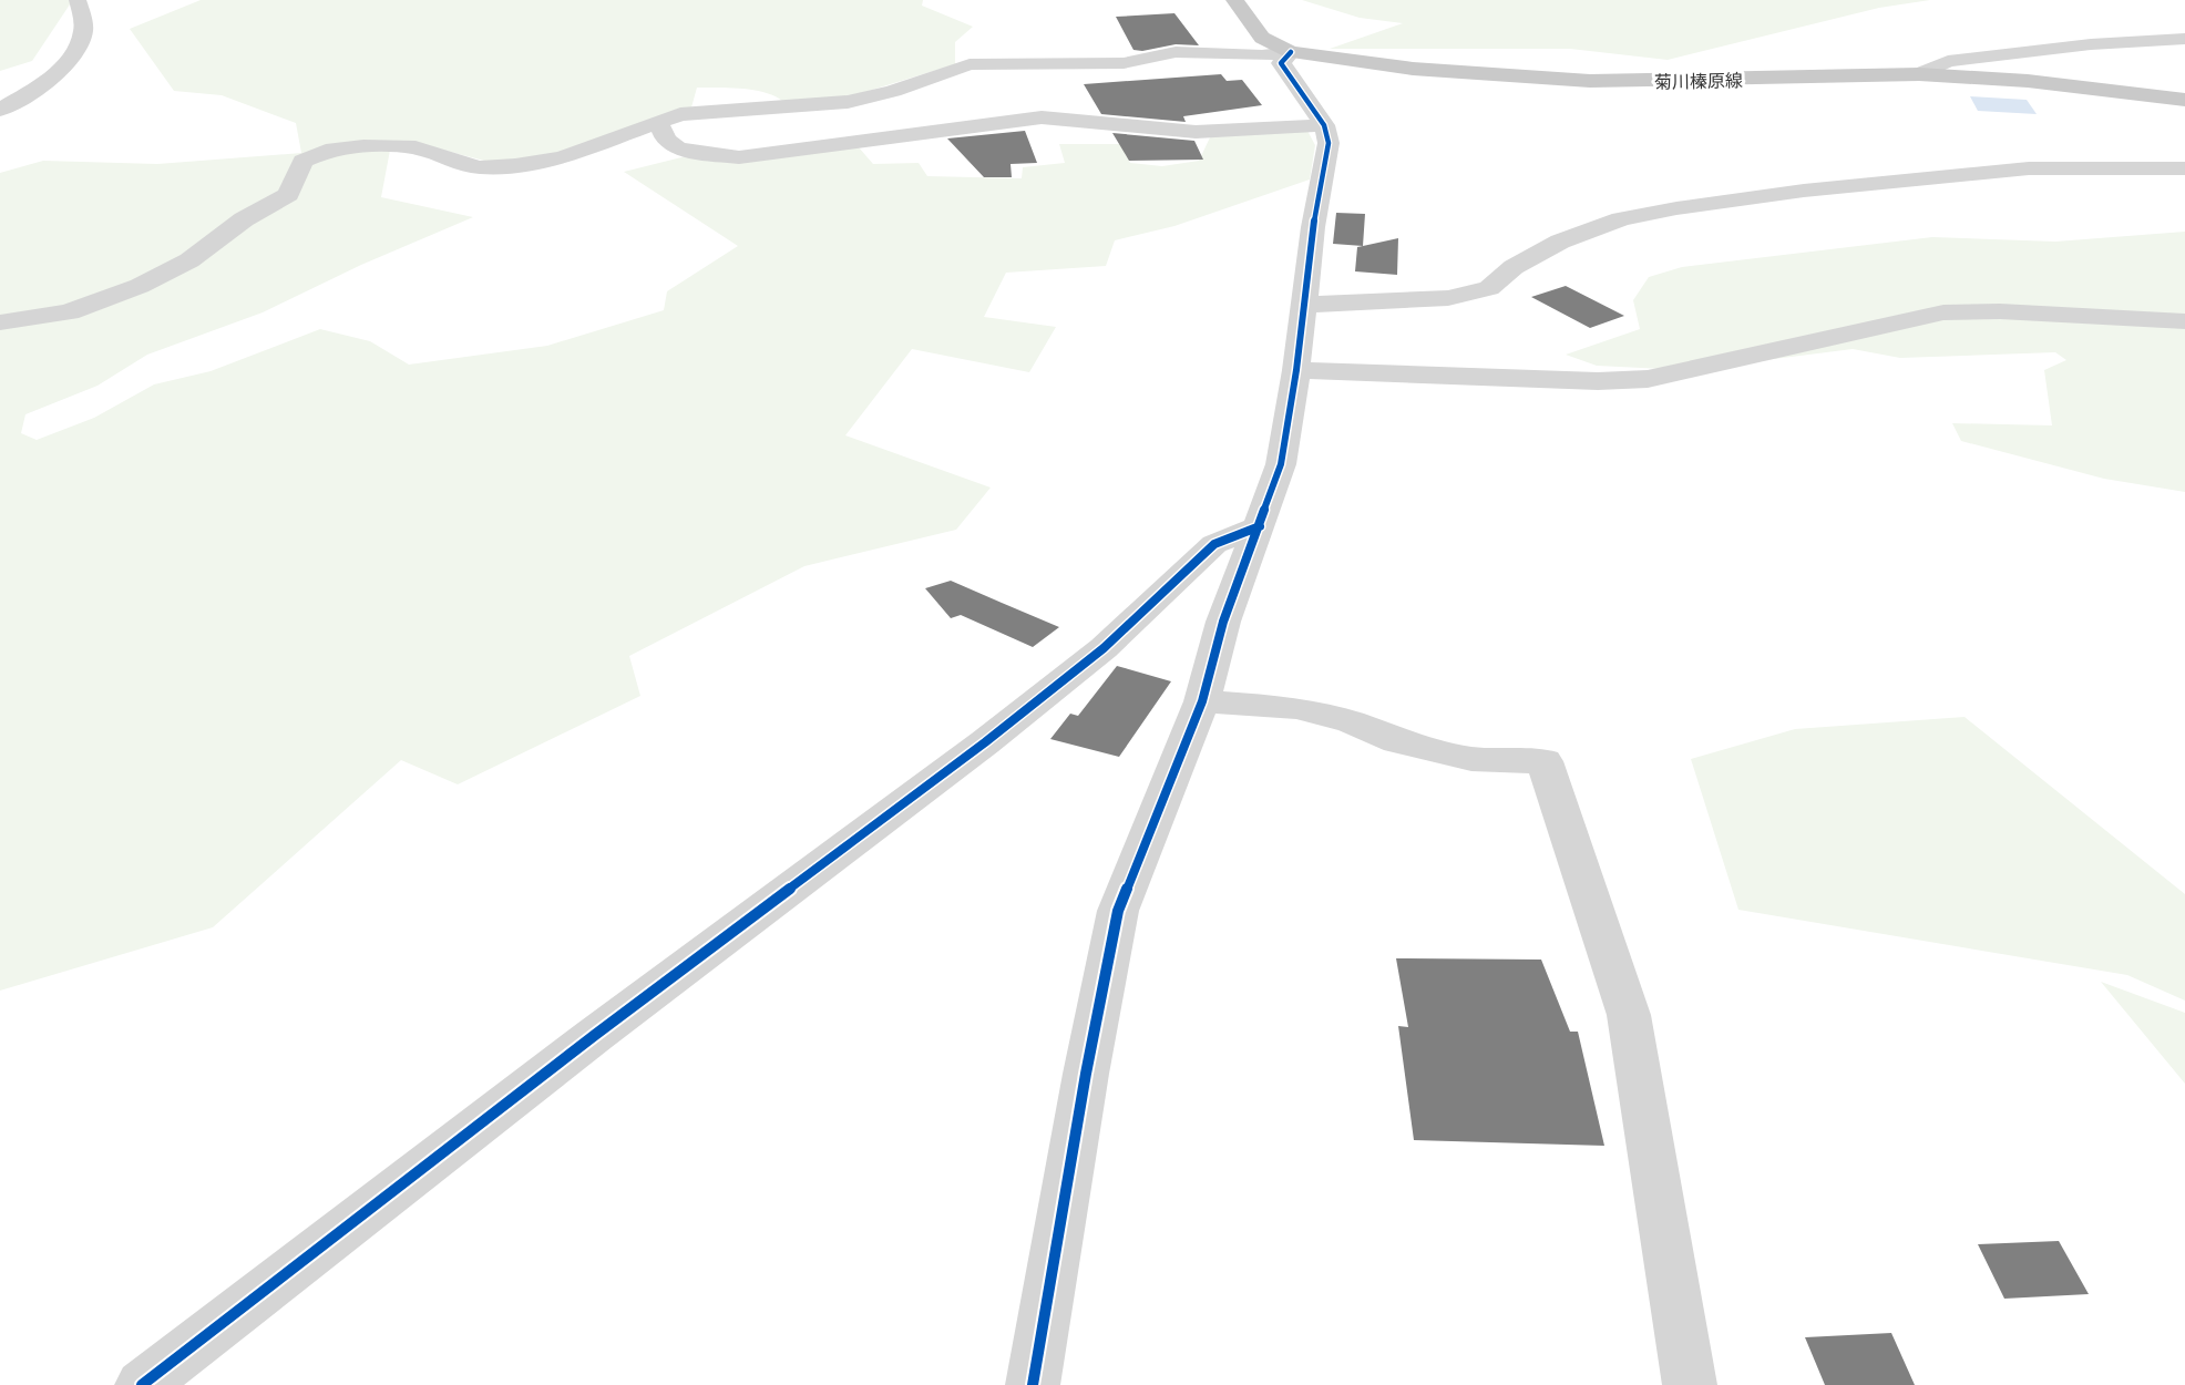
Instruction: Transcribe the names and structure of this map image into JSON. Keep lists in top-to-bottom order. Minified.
{"streets":{"main road":["菊川榛原線"]}}
